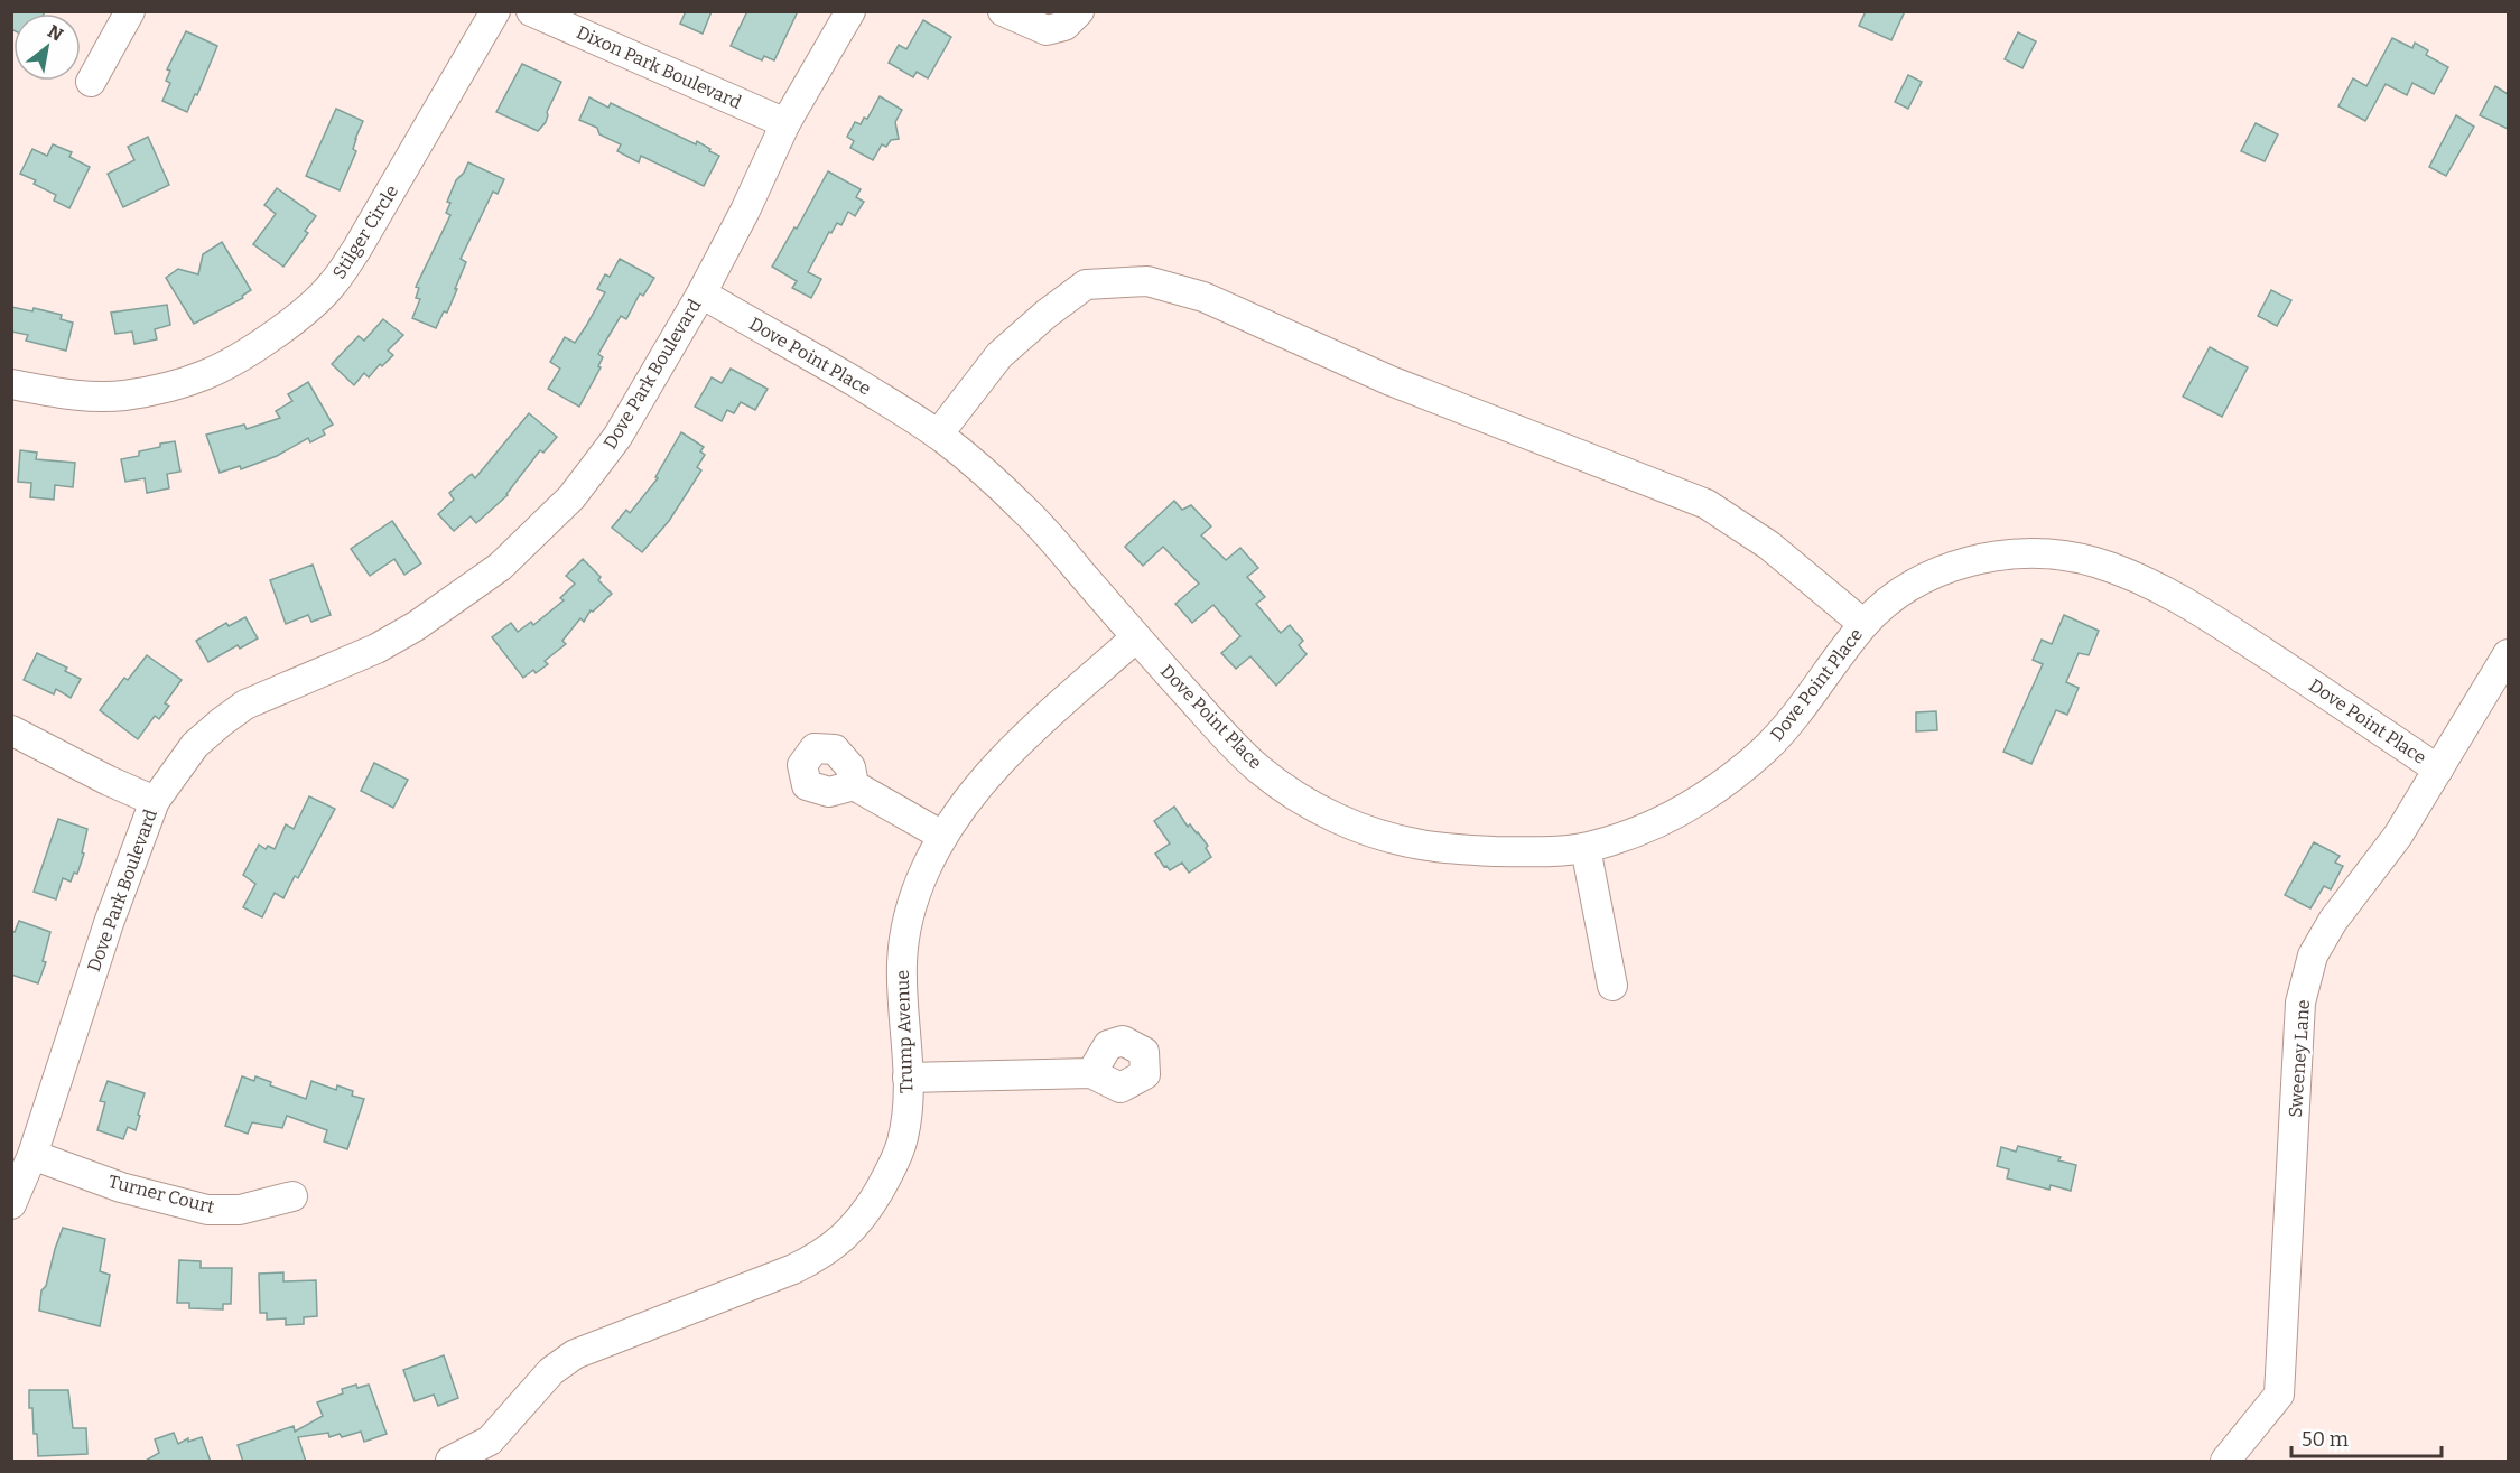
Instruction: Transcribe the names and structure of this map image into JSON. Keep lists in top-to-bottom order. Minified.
{"streets":{"street":["Dixon Park Boulevard","Stilger Circle","Dove Point Place","Dove Park Boulevard","Trump Avenue","Sweeney Lane","Turner Court"]},"crossings":[["Dixon Park Boulevard","Dove Park Boulevard"],["Dove Point Place","Dove Park Boulevard"],["Dove Point Place","Trump Avenue"],["Dove Point Place","Sweeney Lane"],["Dove Park Boulevard","Turner Court"]],"scale_bar":"50 m","north":"top right"}
